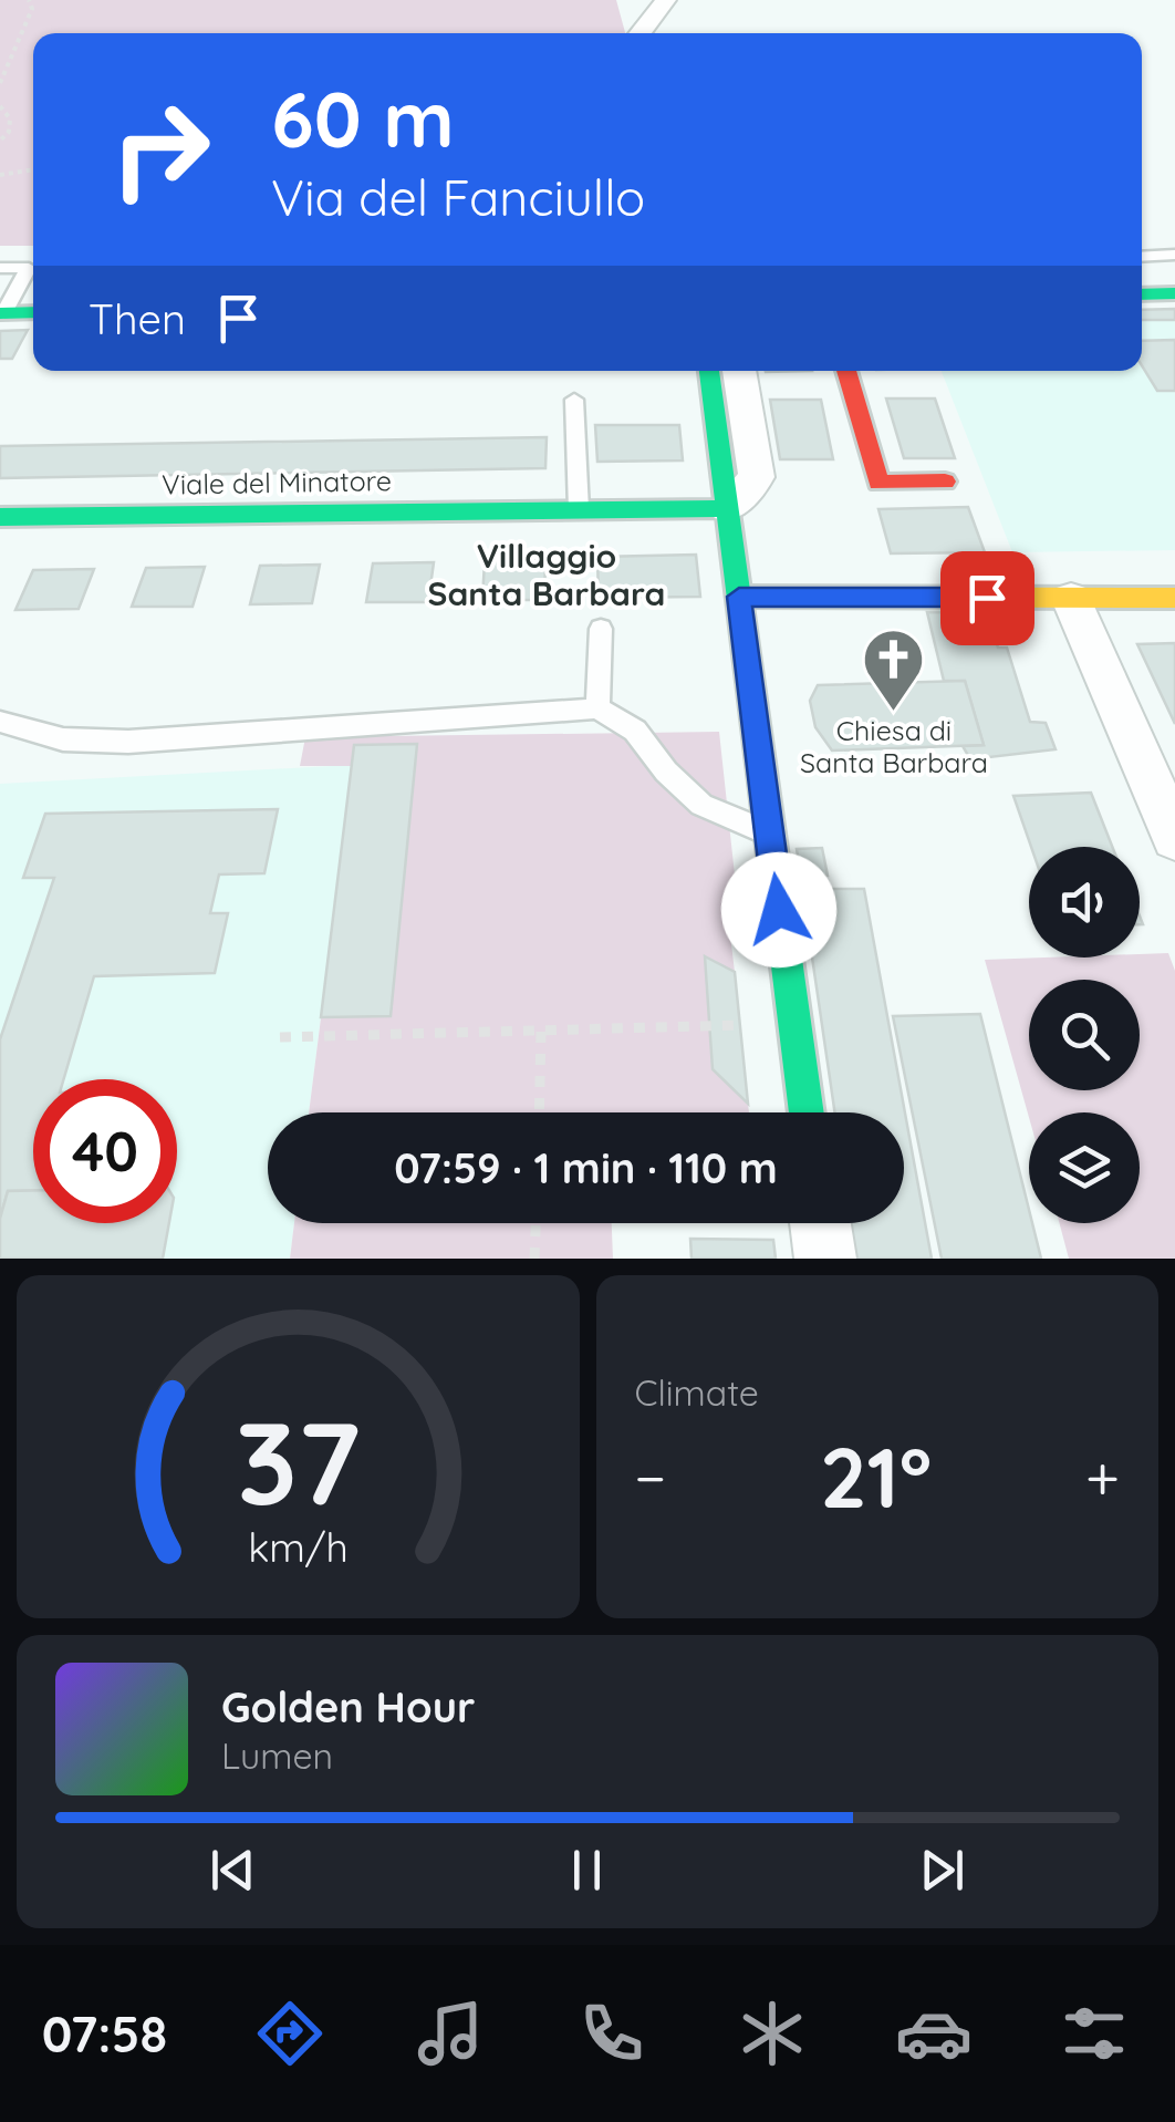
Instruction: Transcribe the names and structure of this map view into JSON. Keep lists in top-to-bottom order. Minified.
{"streets":{"street":["Viale del Minatore"]},"districts":["Villaggio Santa Barbara"],"places":{"church":["Chiesa di Santa Barbara"]},"page":{"turn":["60 m","Via del Fanciullo"],"then":"Then","limit":"40","trip":"07:59 · 1 min · 110 m","tile":"Climate","heat":["−","21°","+"],"song":["Golden Hour","Lumen"],"tabs":"07:58","gauge":["37","km/h"]}}
